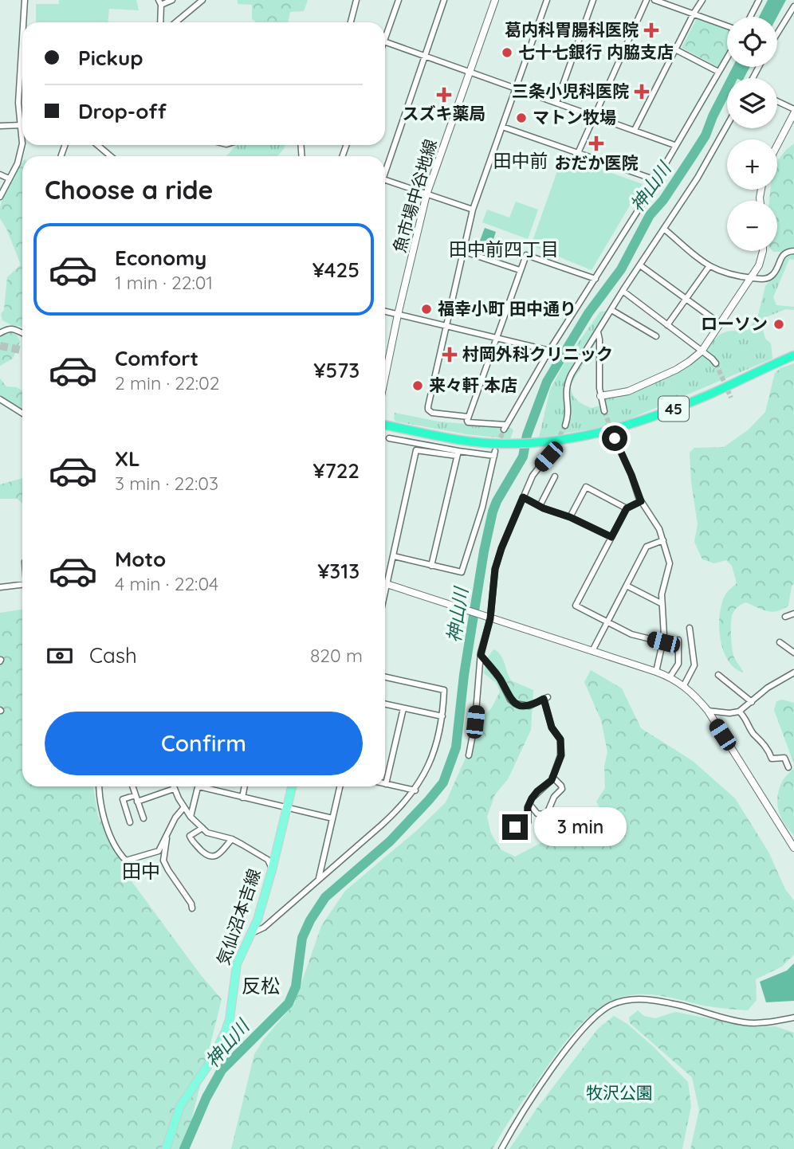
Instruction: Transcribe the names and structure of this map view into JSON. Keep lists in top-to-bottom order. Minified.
{"streets":{"highway":["45"],"main road":["気仙沼本吉線"],"street":["魚市場中谷地線"]},"districts":["田中前","田中前四丁目","田中","反松"],"water":["神山川"],"parks":["牧沢公園"],"places":{"health":["葛内科胃腸科医院","三条小児科医院","スズキ薬局","おだか医院","村岡外科クリニック"],"other":["七十七銀行 内脇支店","マトン牧場","福幸小町 田中通り","ローソン","来々軒 本店"]},"page":{"map_buttons":["+","−"],"banner":["Pickup","Drop-off"],"heading":"Choose a ride","list":[{"name":"Economy","note":"1 min · 22:01","value":"¥425"},{"name":"Comfort","note":"2 min · 22:02","value":"¥573"},{"name":"XL","note":"3 min · 22:03","value":"¥722"},{"name":"Moto","note":"4 min · 22:04","value":"¥313"}],"pay":["Cash","820 m"],"buttons":"Confirm","bubble":"3 min"}}
